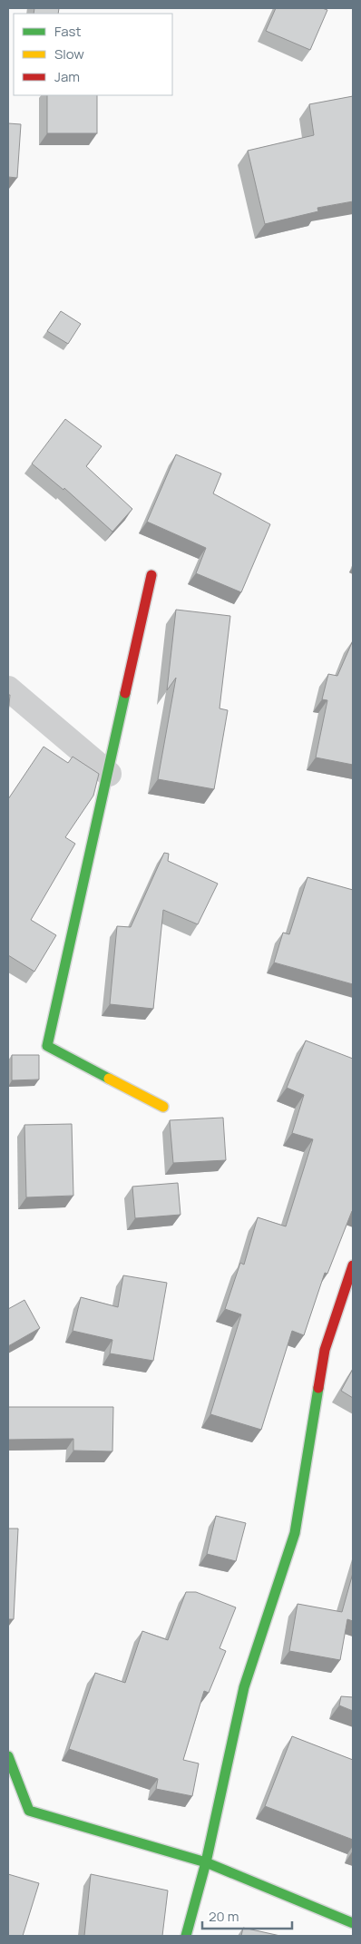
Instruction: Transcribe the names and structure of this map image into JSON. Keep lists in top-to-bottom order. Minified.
{"legend":["Fast","Slow","Jam"],"scale_bar":"20 m"}
